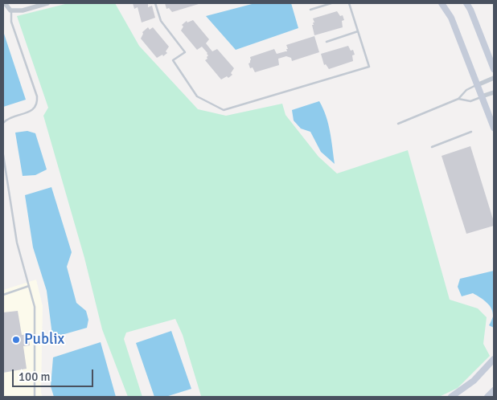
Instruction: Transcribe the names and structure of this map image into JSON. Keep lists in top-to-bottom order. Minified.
{"places":["Publix"],"scale_bar":"100 m"}
